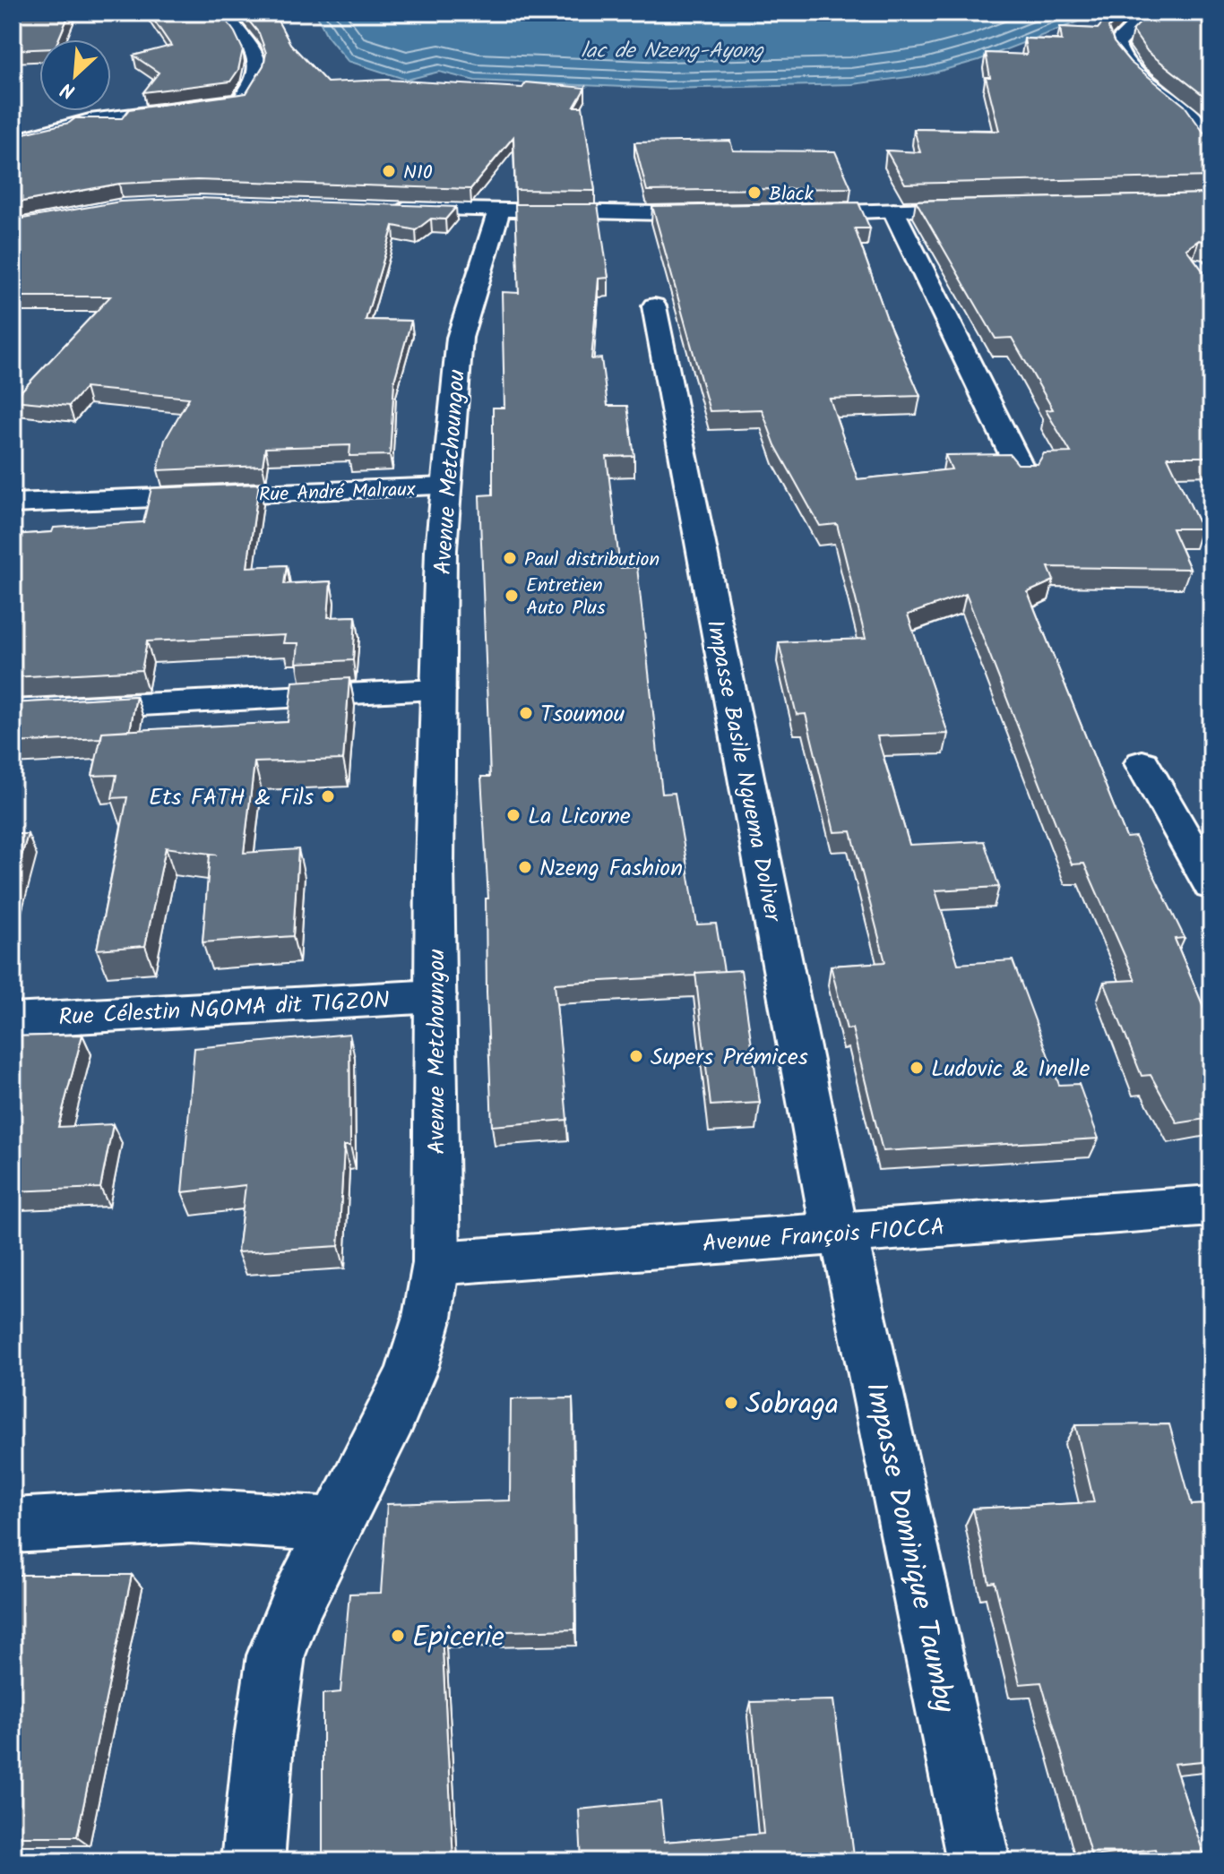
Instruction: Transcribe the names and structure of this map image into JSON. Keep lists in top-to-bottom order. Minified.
{"streets":{"street":["Avenue Metchoungou","Rue André Malraux","Impasse Basile Nguema Doliver","Rue Célestin NGOMA dit TIGZON","Avenue François FIOCCA","Impasse Dominique Taumby"]},"crossings":[["Avenue Metchoungou","Rue André Malraux"],["Avenue Metchoungou","Rue Célestin NGOMA dit TIGZON"],["Avenue Metchoungou","Avenue François FIOCCA"],["Impasse Basile Nguema Doliver","Avenue François FIOCCA"],["Impasse Basile Nguema Doliver","Impasse Dominique Taumby"],["Avenue François FIOCCA","Impasse Dominique Taumby"]],"water":["lac de Nzeng-Ayong"],"places":["N10","Black","Paul distribution","Entretien Auto Plus","Tsoumou","Ets FATH & Fils","La Licorne","Nzeng Fashion","Supers Prémices","Ludovic & Inelle","Sobraga","Epicerie"],"north":"bottom left"}
